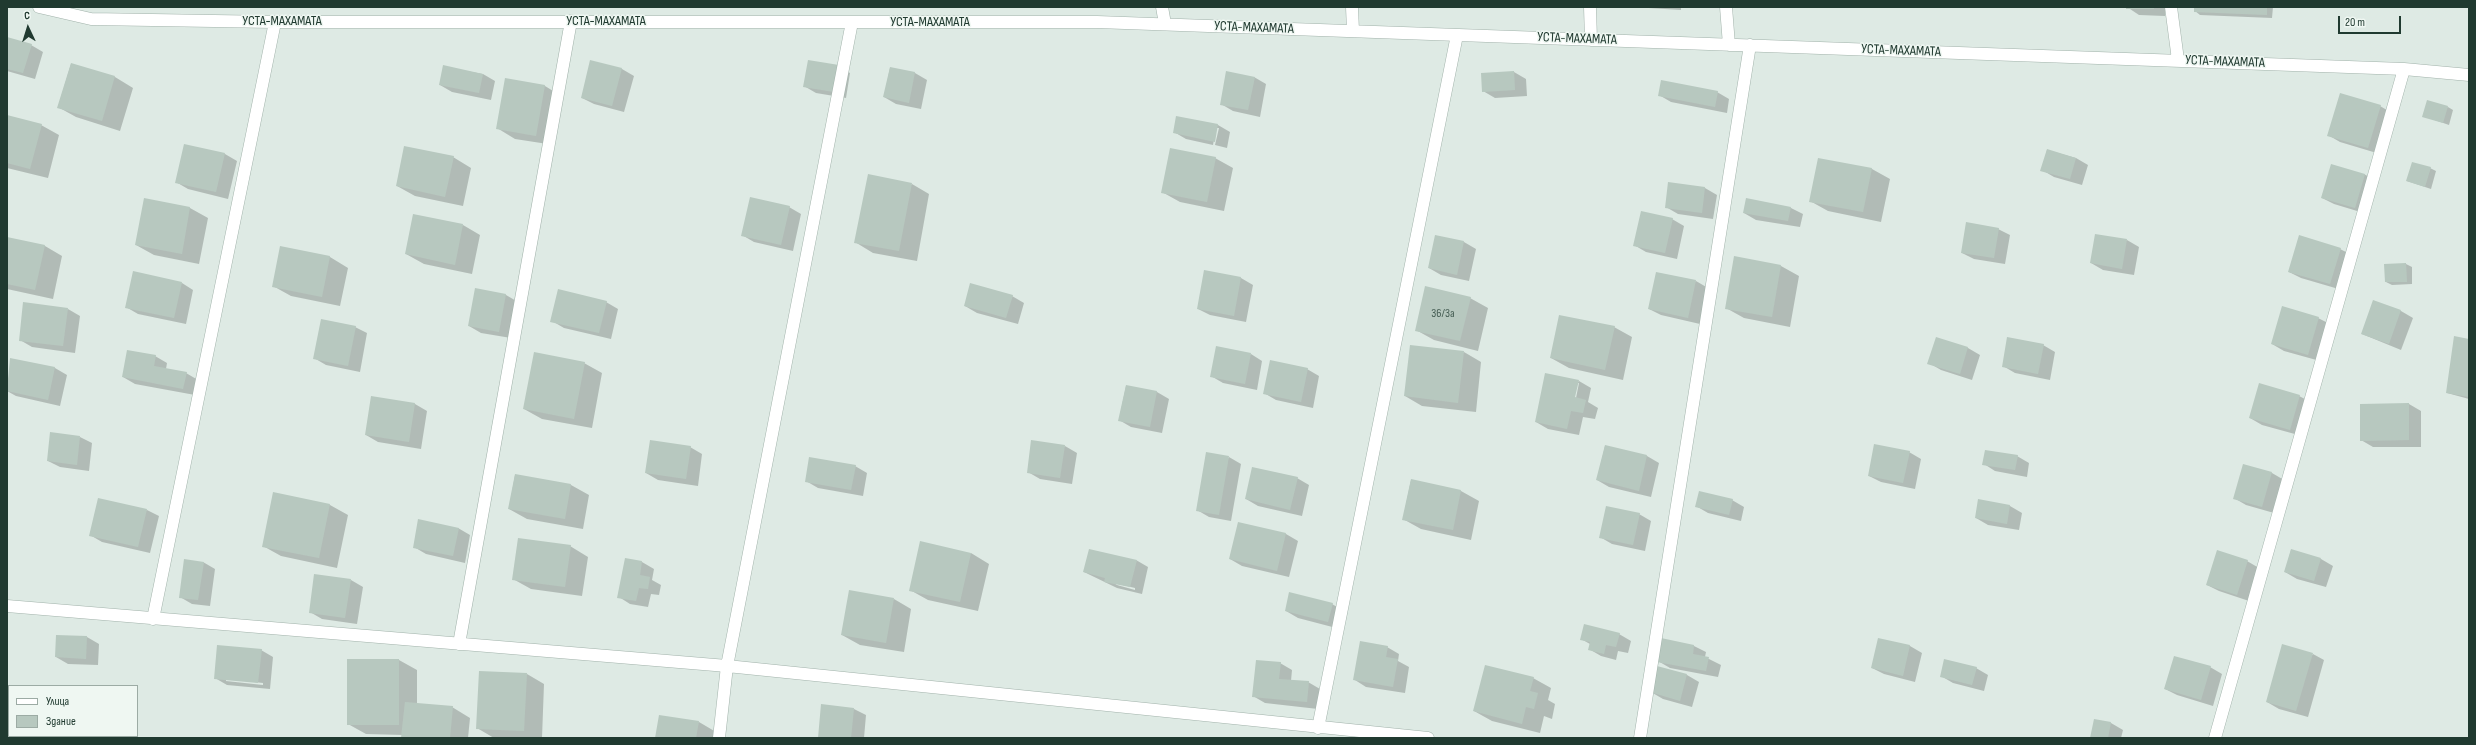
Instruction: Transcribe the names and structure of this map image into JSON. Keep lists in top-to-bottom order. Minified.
{"streets":{"street":["УСТА-МАХАМАТА"]},"house_numbers":["36/3а"],"legend":["Улица","Здание"],"scale_bar":"20 m","north":"top"}
